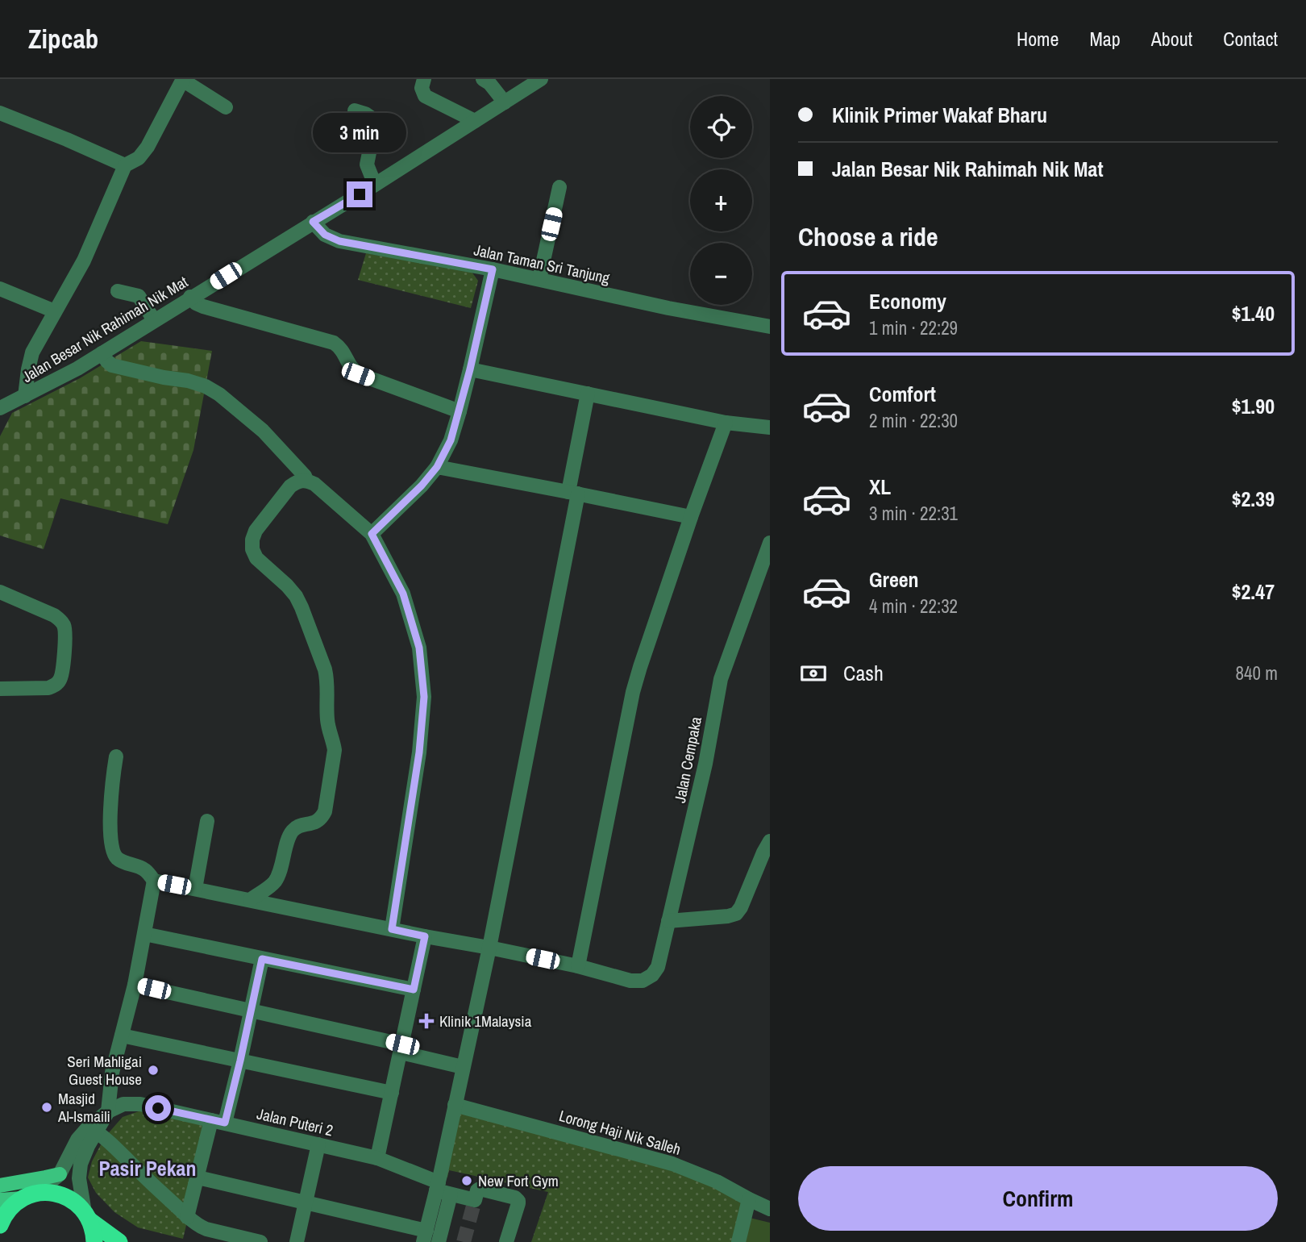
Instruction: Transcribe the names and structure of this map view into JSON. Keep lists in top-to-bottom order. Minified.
{"streets":{"street":["Jalan Taman Sri Tanjung","Jalan Besar Nik Rahimah Nik Mat","Jalan Cempaka","Jalan Puteri 2","Lorong Haji Nik Salleh"]},"crossings":[["Jalan Taman Sri Tanjung","Jalan Besar Nik Rahimah Nik Mat"]],"districts":["Pasir Pekan"],"places":{"health":["Klinik 1Malaysia"],"other":["Seri Mahligai Guest House","Masjid Al-Ismaili","New Fort Gym"]},"page":{"header":"Zipcab","nav":["Home","Map","About","Contact"],"banner":["Klinik Primer Wakaf Bharu","Jalan Besar Nik Rahimah Nik Mat"],"map_buttons":["+","−"],"bubble":"3 min","heading":"Choose a ride","list":[{"name":"Economy","note":"1 min · 22:29","value":"$1.40"},{"name":"Comfort","note":"2 min · 22:30","value":"$1.90"},{"name":"XL","note":"3 min · 22:31","value":"$2.39"},{"name":"Green","note":"4 min · 22:32","value":"$2.47"}],"pay":["Cash","840 m"],"buttons":"Confirm"}}
